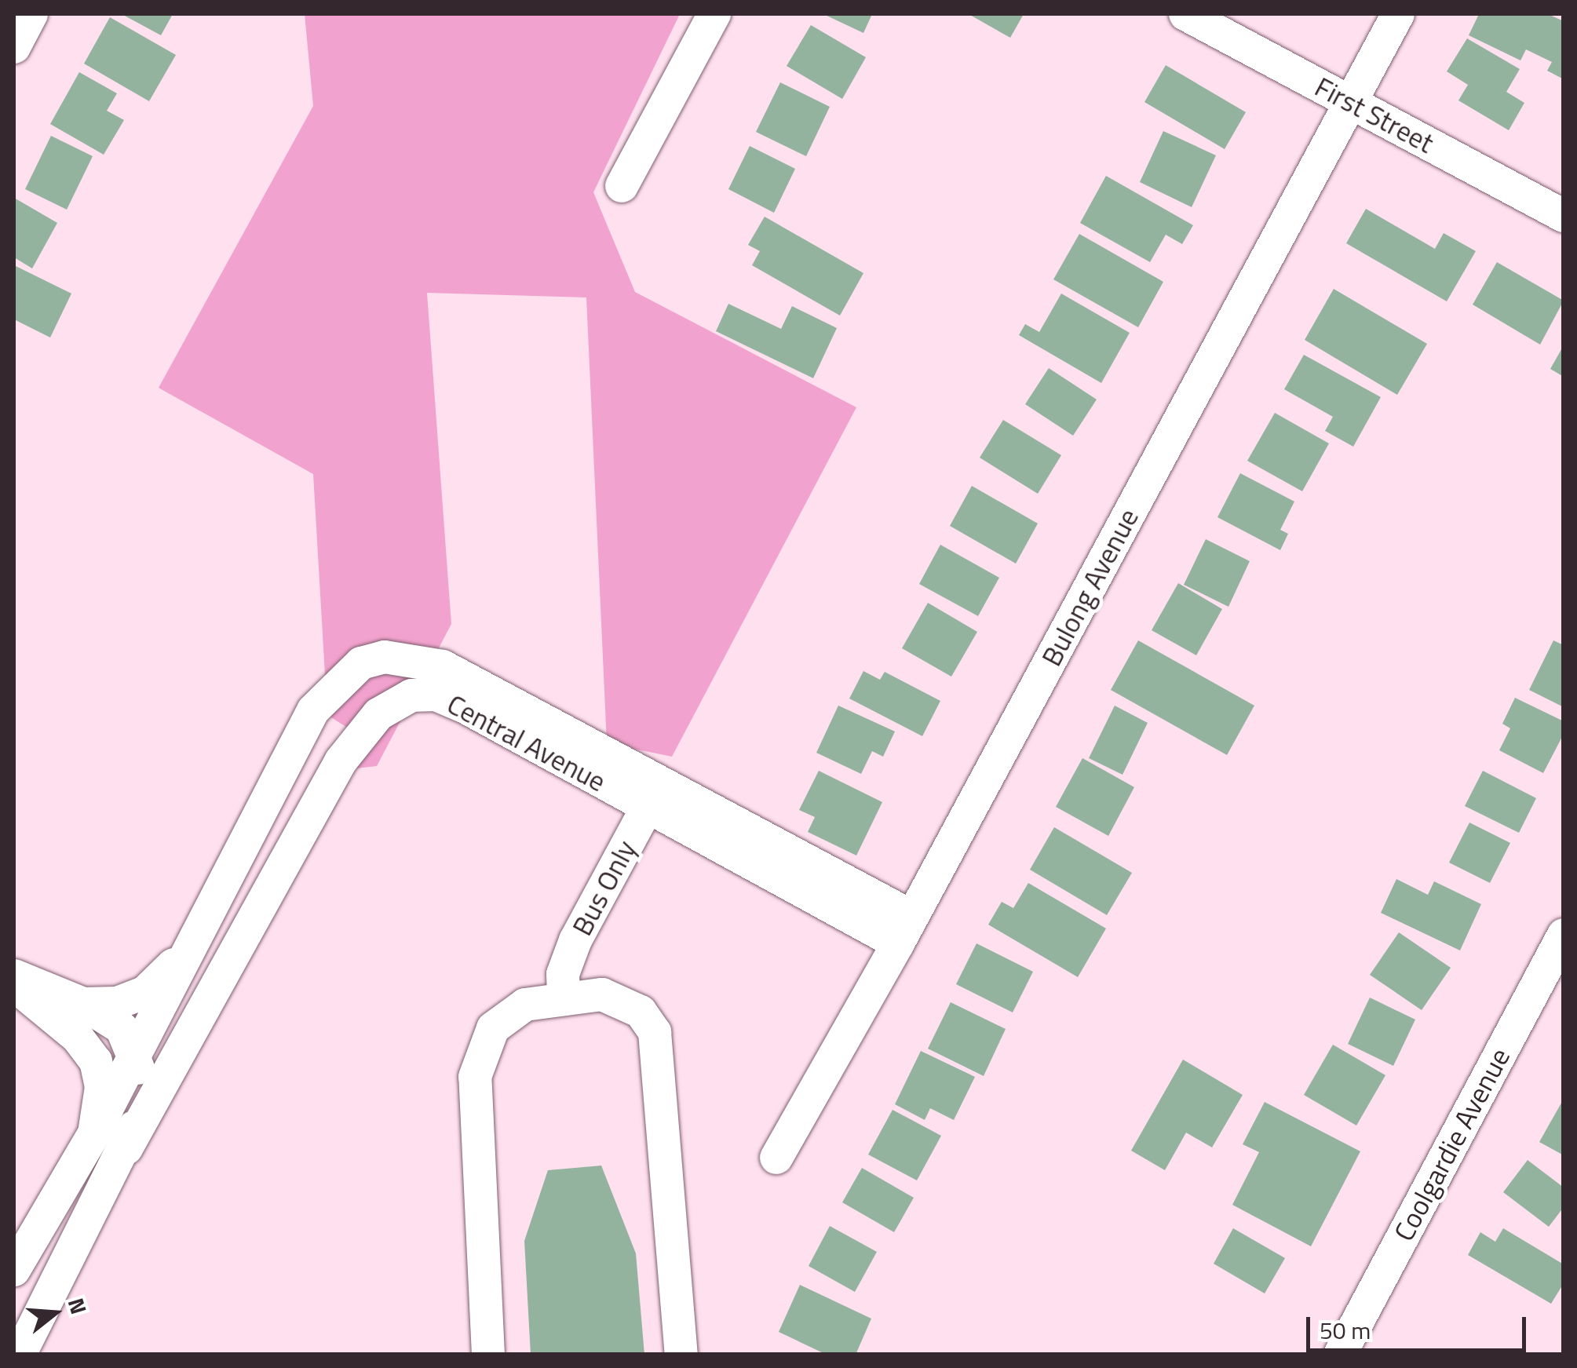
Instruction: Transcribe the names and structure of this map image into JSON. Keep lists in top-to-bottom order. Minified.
{"streets":{"street":["First Street","Bulong Avenue","Central Avenue","Bus Only","Coolgardie Avenue"]},"crossings":[["First Street","Bulong Avenue"],["Bulong Avenue","Central Avenue"],["Central Avenue","Bus Only"]],"scale_bar":"50 m","north":"right"}
